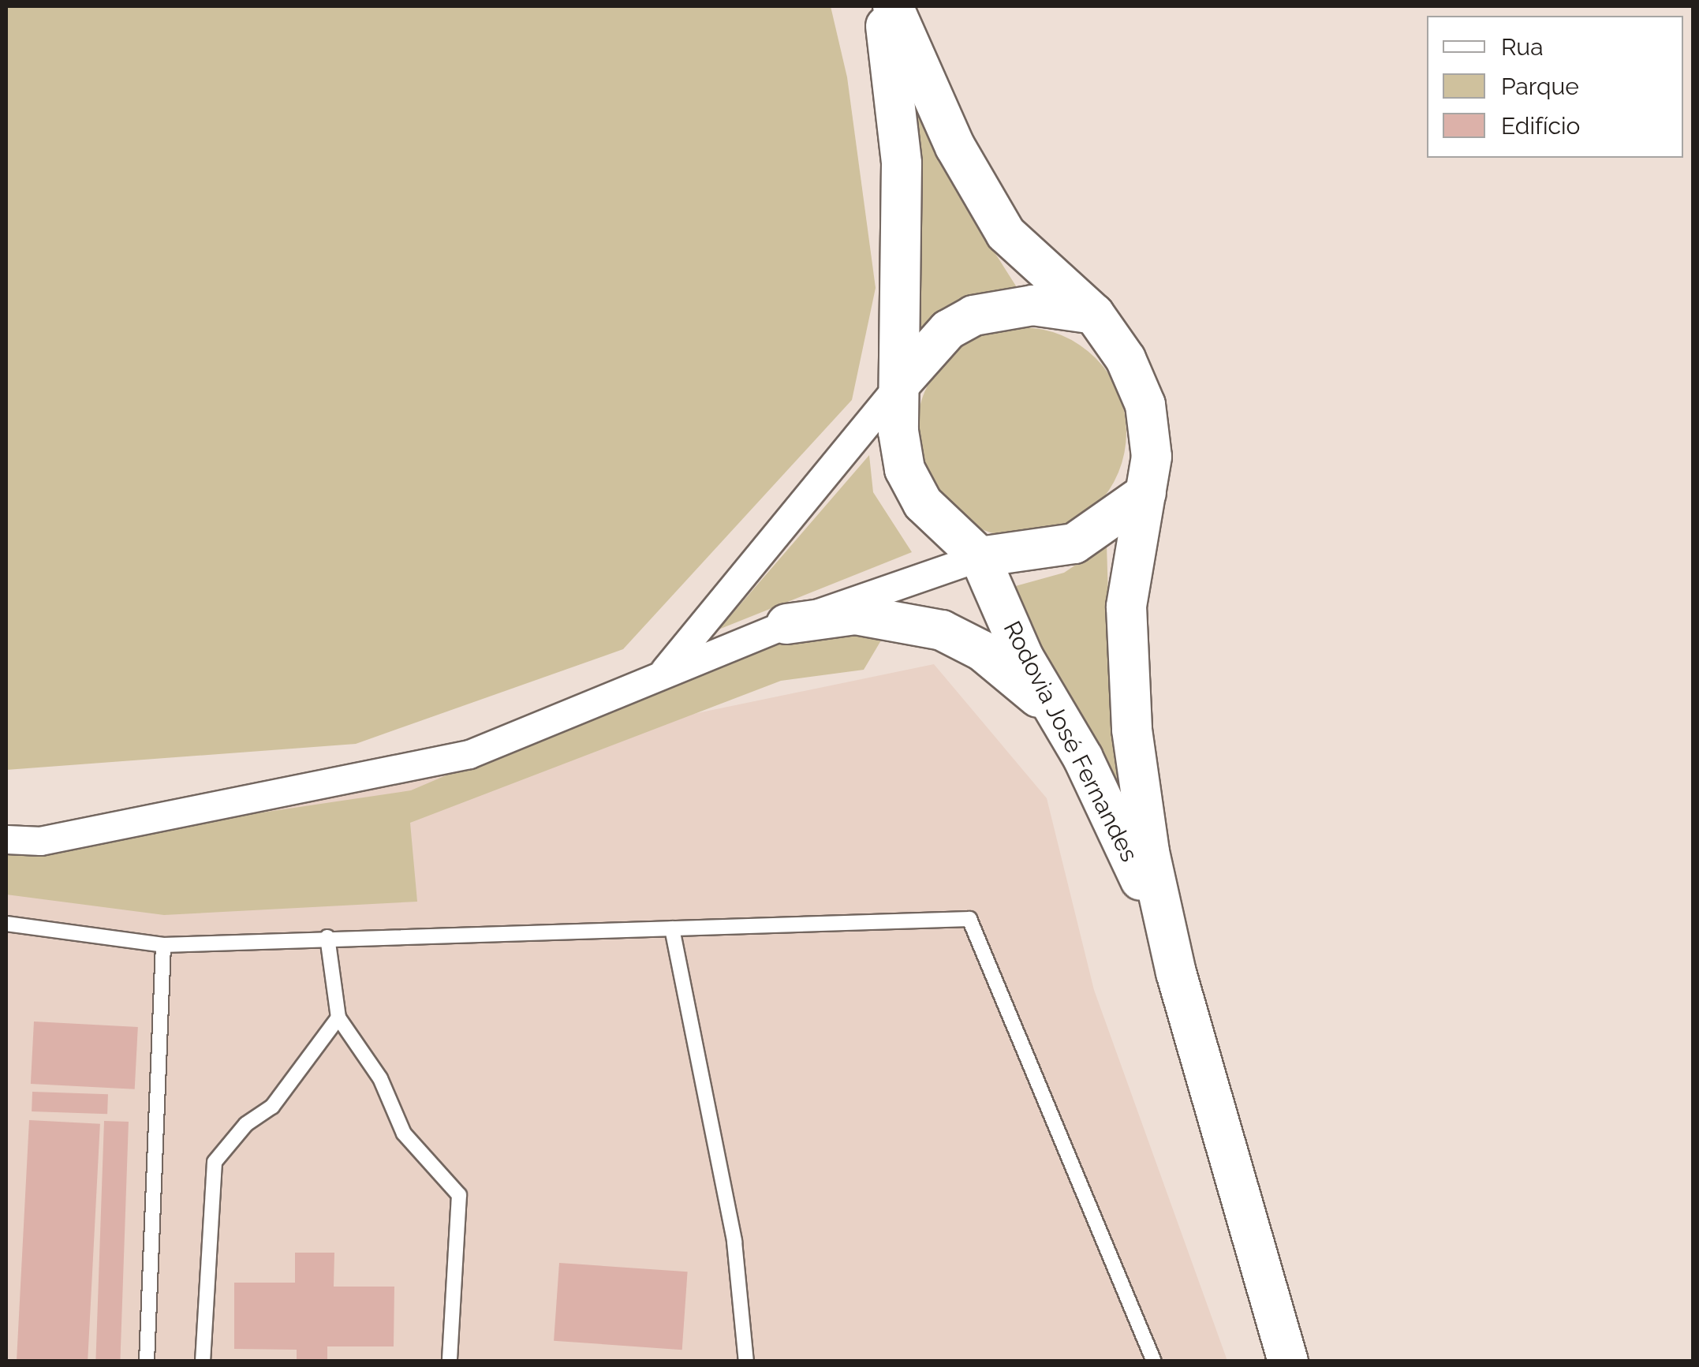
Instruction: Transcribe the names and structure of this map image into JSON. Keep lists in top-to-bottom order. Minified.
{"streets":{"main road":["Rodovia José Fernandes"]},"legend":["Rua","Parque","Edifício"]}
